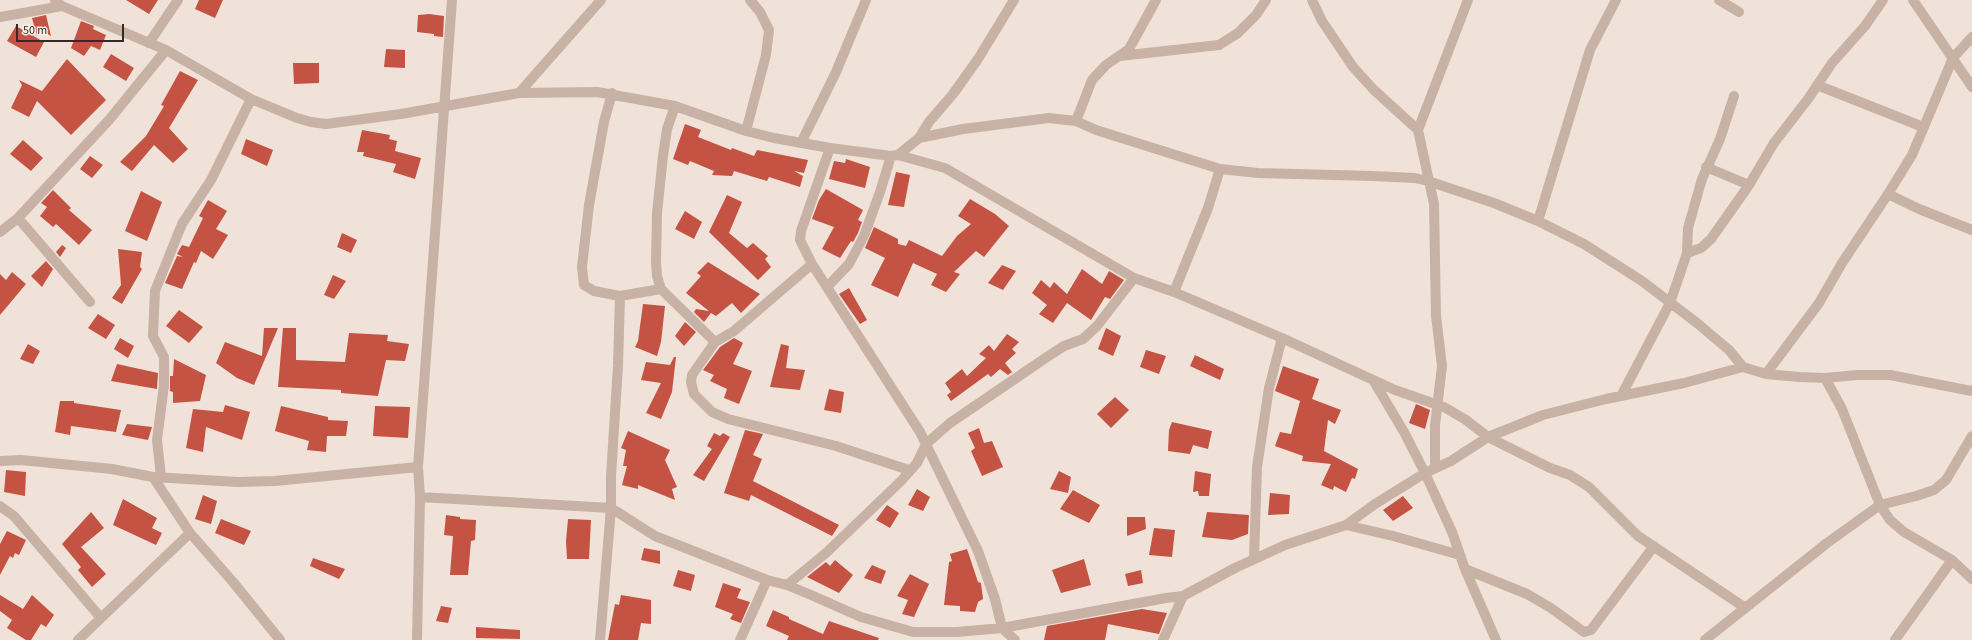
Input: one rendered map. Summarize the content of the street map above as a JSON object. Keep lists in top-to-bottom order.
{
  "scale_bar": "50 m"
}
